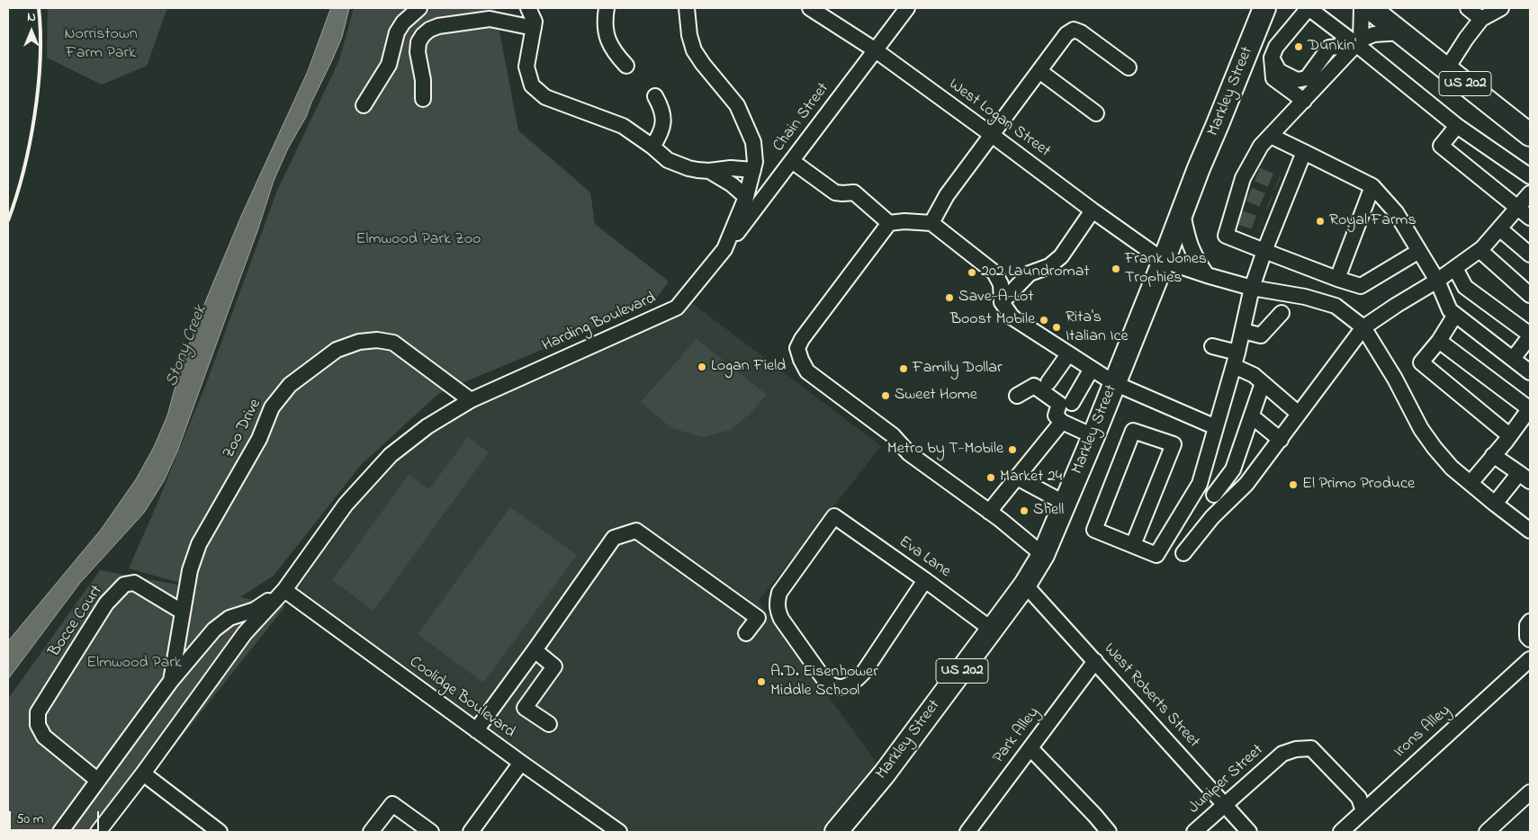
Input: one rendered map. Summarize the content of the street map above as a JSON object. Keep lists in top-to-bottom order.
{
  "streets": {
    "highway": ["US 202", "Markley Street"],
    "street": [
      "Chain Street",
      "West Logan Street",
      "Harding Boulevard",
      "Zoo Drive",
      "Eva Lane",
      "Bocce Court",
      "West Roberts Street",
      "Coolidge Boulevard",
      "Irons Alley",
      "Park Alley",
      "Juniper Street"
    ]
  },
  "crossings": [
    ["Markley Street", "West Logan Street"],
    ["Markley Street", "Eva Lane"],
    ["Markley Street", "West Roberts Street"],
    ["Chain Street", "West Logan Street"],
    ["Chain Street", "Harding Boulevard"],
    ["Harding Boulevard", "Zoo Drive"],
    ["Harding Boulevard", "Bocce Court"],
    ["Harding Boulevard", "Coolidge Boulevard"],
    ["Zoo Drive", "Bocce Court"],
    ["West Roberts Street", "Park Alley"],
    ["West Roberts Street", "Juniper Street"],
    ["Irons Alley", "Juniper Street"]
  ],
  "water": ["Stony Creek"],
  "parks": ["Norristown Farm Park", "Elmwood Park Zoo", "Elmwood Park"],
  "places": [
    "Dunkin'",
    "Royal Farms",
    "Frank Jones Trophies",
    "202 Laundromat",
    "Save-A-Lot",
    "Boost Mobile",
    "Rita's Italian Ice",
    "Logan Field",
    "Family Dollar",
    "Sweet Home",
    "Metro by T-Mobile",
    "Market 24",
    "El Primo Produce",
    "Shell",
    "A.D. Eisenhower Middle School"
  ],
  "scale_bar": "50 m",
  "north": "top"
}
